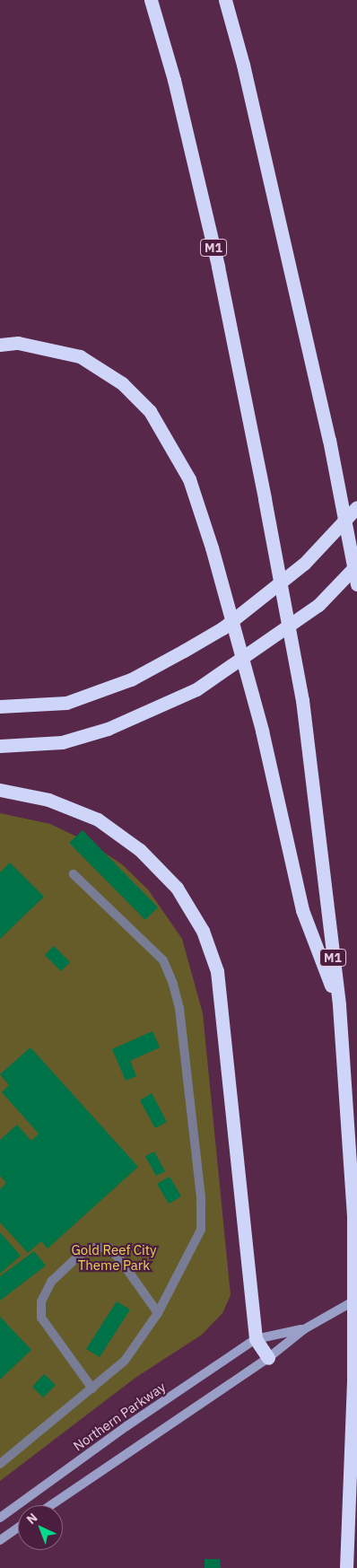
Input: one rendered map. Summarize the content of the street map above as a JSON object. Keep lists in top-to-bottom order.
{
  "streets": {
    "highway": ["M1"],
    "main road": ["Northern Parkway"]
  },
  "parks": ["Gold Reef City Theme Park"],
  "north": "top left"
}
